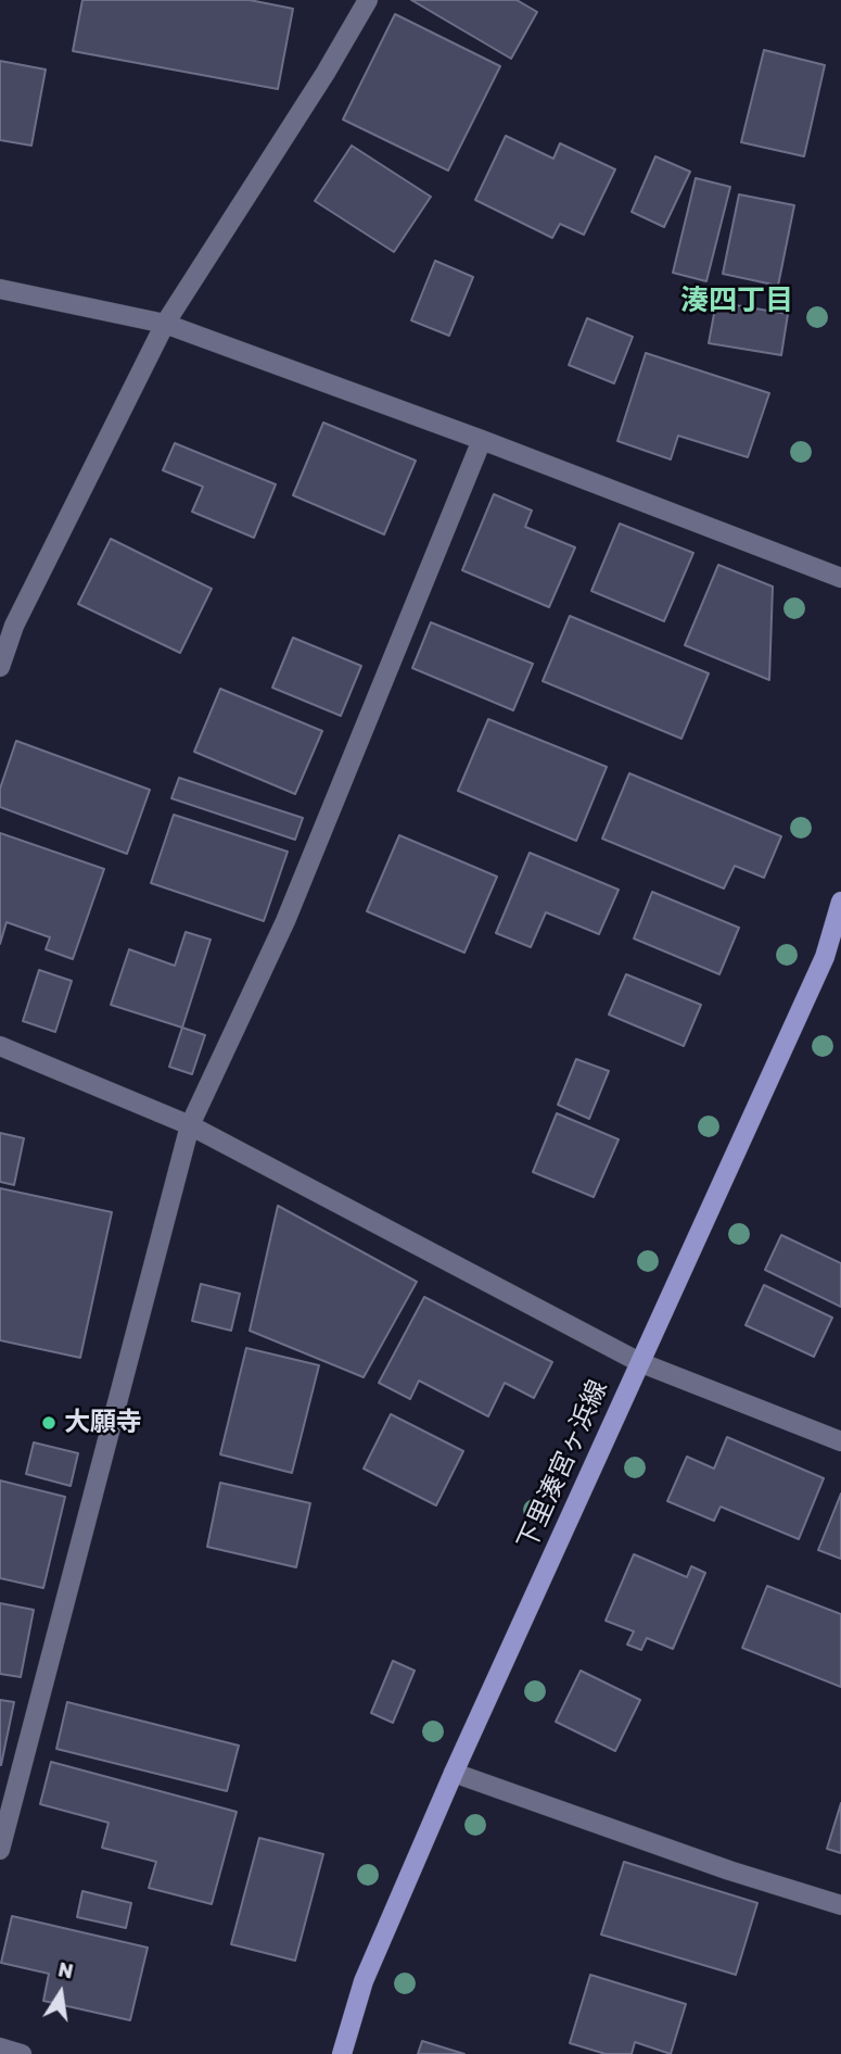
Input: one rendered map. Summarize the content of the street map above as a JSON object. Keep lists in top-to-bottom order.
{
  "streets": {
    "main road": ["下里湊宮ヶ浜線"]
  },
  "districts": ["湊四丁目"],
  "places": ["大願寺"],
  "north": "top"
}
